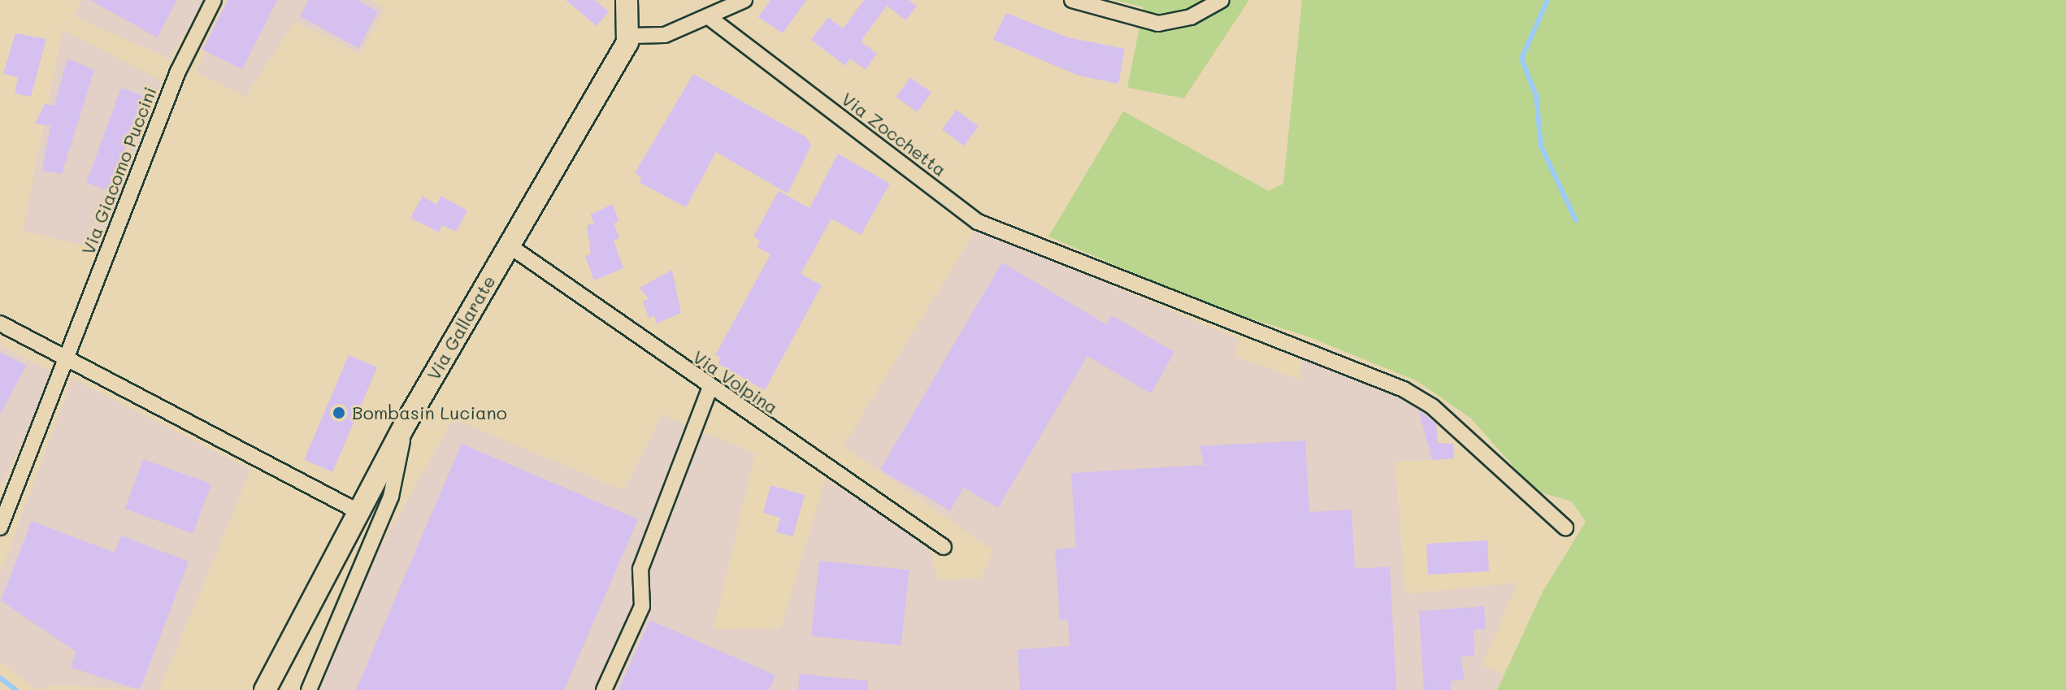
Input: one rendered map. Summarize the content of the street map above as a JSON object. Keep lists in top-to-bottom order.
{
  "streets": {
    "main road": ["Via Gallarate"],
    "street": ["Via Zocchetta", "Via Giacomo Puccini", "Via Volpina"]
  },
  "crossings": [
    ["Via Gallarate", "Via Volpina"]
  ],
  "places": ["Bombasin Luciano"]
}
